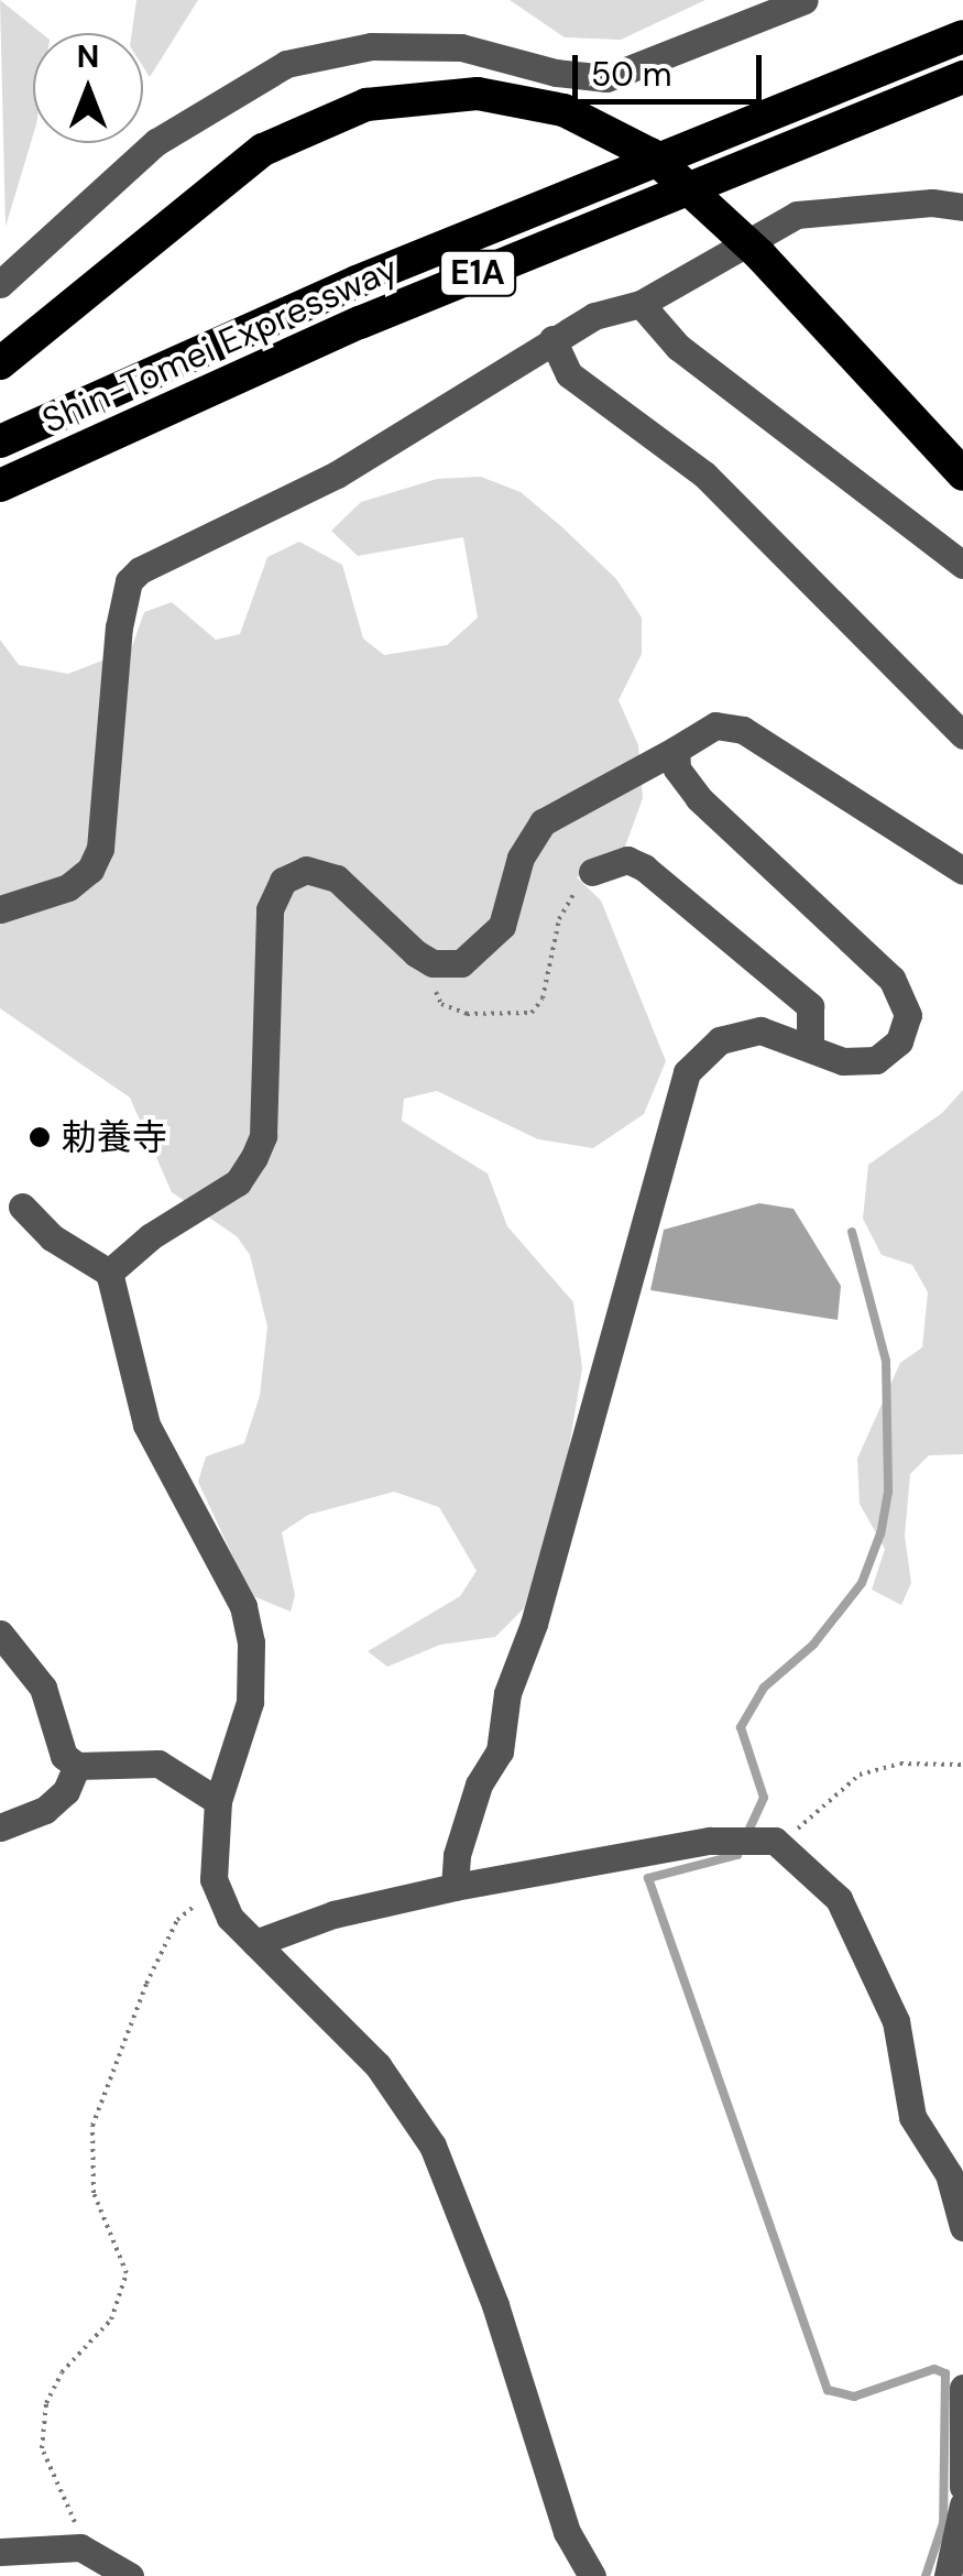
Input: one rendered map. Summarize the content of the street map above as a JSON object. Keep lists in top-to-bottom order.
{
  "streets": {
    "highway": ["E1A", "Shin-Tomei Expressway"]
  },
  "places": ["勅養寺"],
  "scale_bar": "50 m",
  "north": "top"
}
